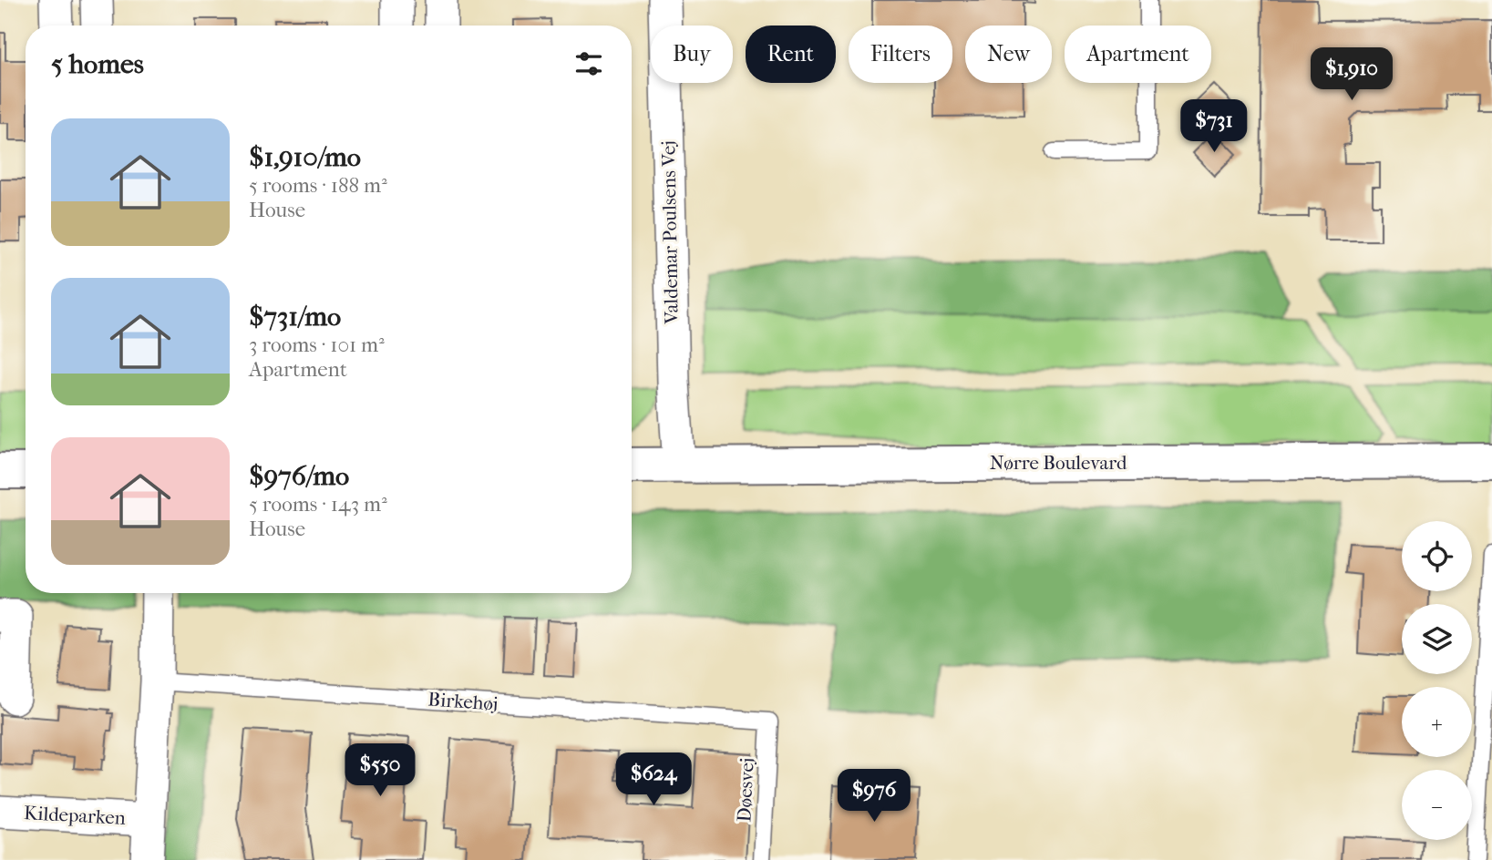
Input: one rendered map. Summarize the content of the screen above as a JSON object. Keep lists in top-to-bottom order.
{
  "streets": {
    "street": ["Valdemar Poulsens Vej", "Nørre Boulevard", "Kildeparken"],
    "lane": ["Birkehøj", "Døesvej"]
  },
  "crossings": [
    ["Valdemar Poulsens Vej", "Nørre Boulevard"],
    ["Birkehøj", "Døesvej"]
  ],
  "page": {
    "chip": [
      "Buy",
      "Rent",
      "Filters",
      "New",
      "Apartment"
    ],
    "heading": "5 homes",
    "price": [
      "$1,910",
      "$731",
      "$550",
      "$624",
      "$976"
    ],
    "list": [
      {
        "name": "$1,910/mo",
        "note": "5 rooms · 188 m² · House"
      },
      {
        "name": "$731/mo",
        "note": "3 rooms · 101 m² · Apartment"
      },
      {
        "name": "$976/mo",
        "note": "5 rooms · 143 m² · House"
      }
    ],
    "map_buttons": ["+", "−"]
  }
}
